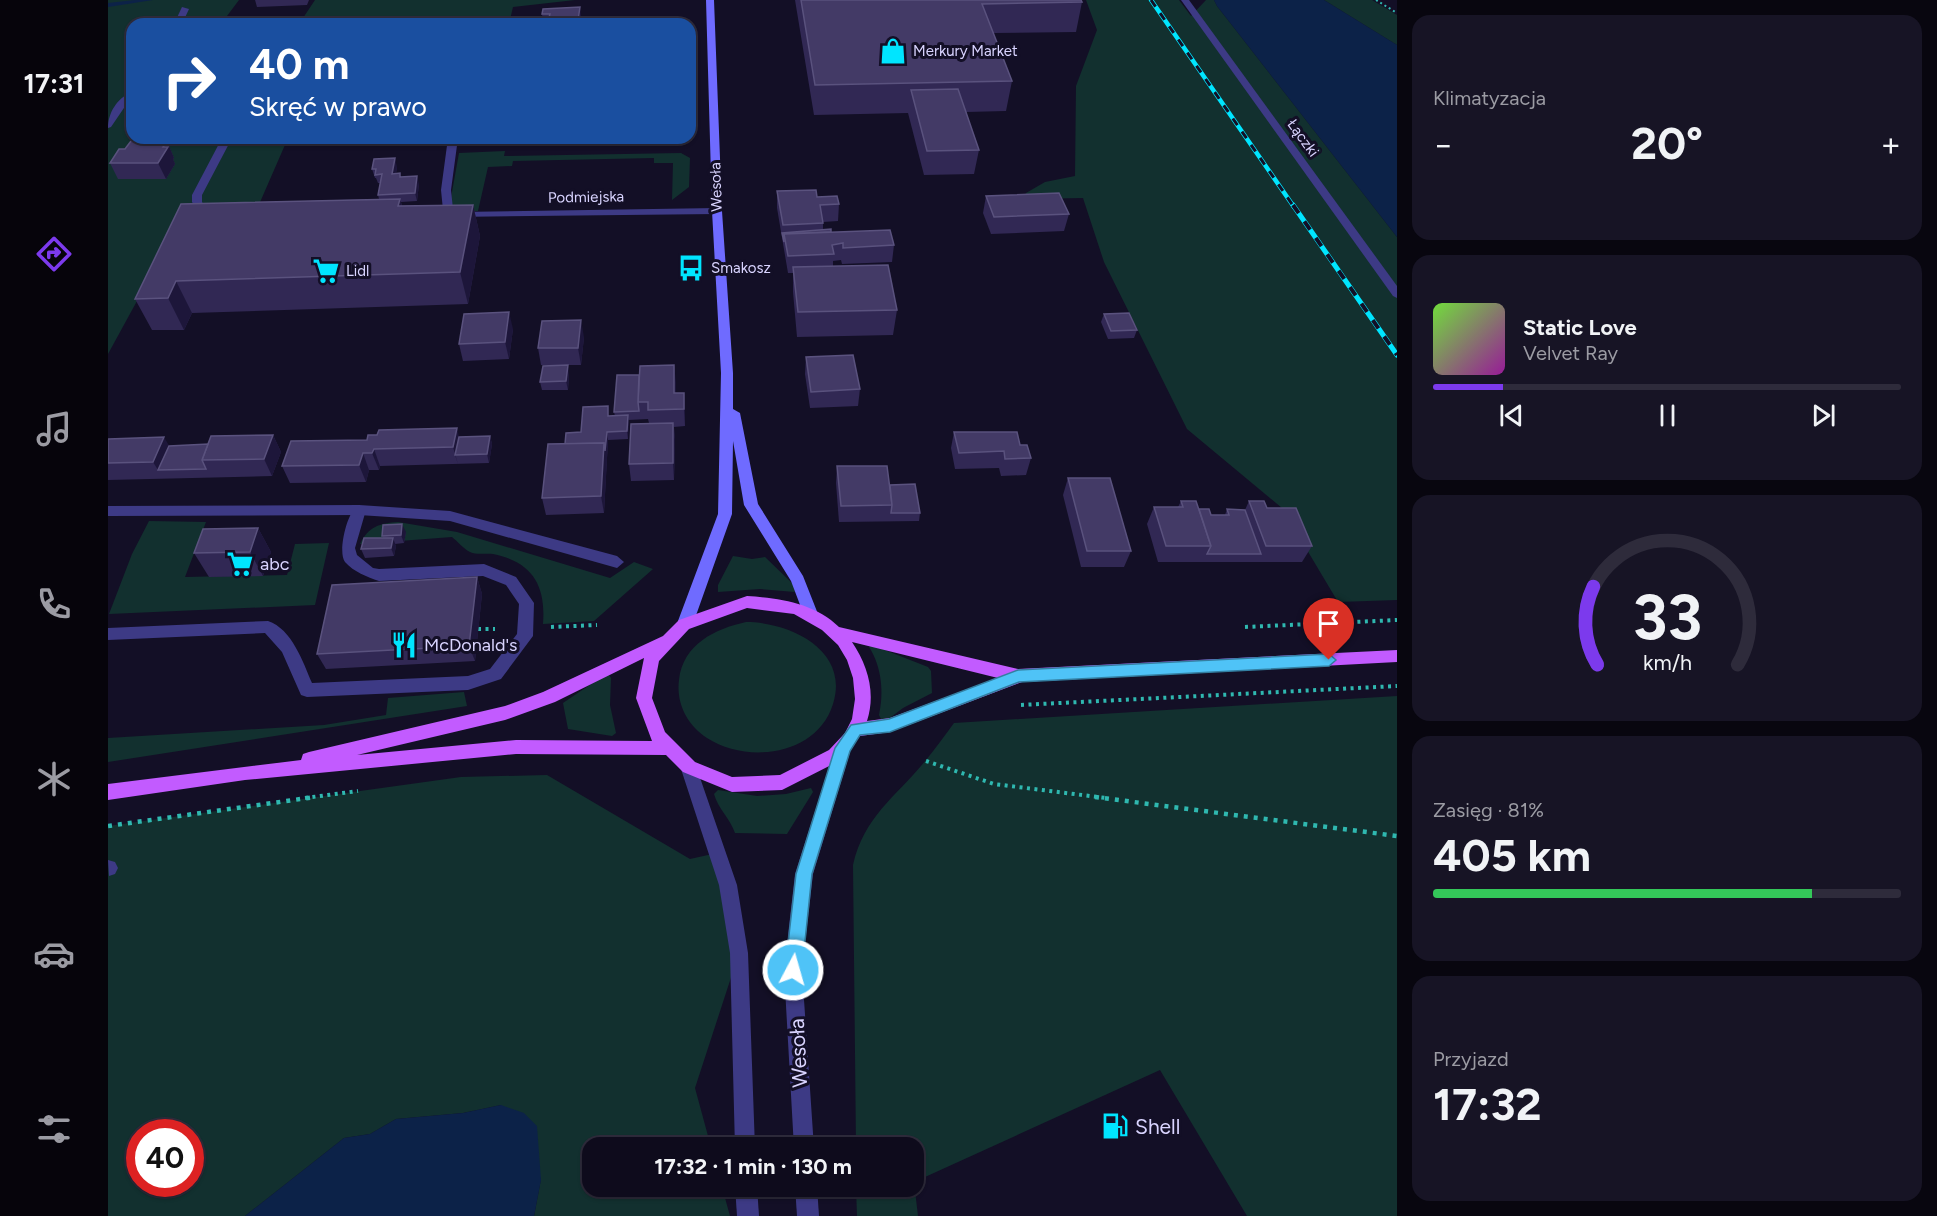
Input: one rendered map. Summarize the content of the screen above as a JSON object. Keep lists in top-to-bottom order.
{
  "streets": {
    "main road": ["Wesoła"],
    "street": ["Łączki", "Podmiejska"]
  },
  "crossings": [
    ["Wesoła", "Podmiejska"]
  ],
  "places": {
    "shop": ["Merkury Market"],
    "bus stop": ["Smakosz"],
    "supermarket": ["Lidl", "abc"],
    "restaurant": ["McDonald's"],
    "fuel station": ["Shell"]
  },
  "page": {
    "tabs": "17:31",
    "tile": [
      "Klimatyzacja",
      ["Zasięg · 81%", "405 km"],
      ["Przyjazd", "17:32"]
    ],
    "turn": ["40 m", "Skręć w prawo"],
    "heat": ["−", "20°", "+"],
    "song": ["Static Love", "Velvet Ray"],
    "limit": "40",
    "trip": "17:32 · 1 min · 130 m",
    "gauge": ["33", "km/h"]
  }
}
